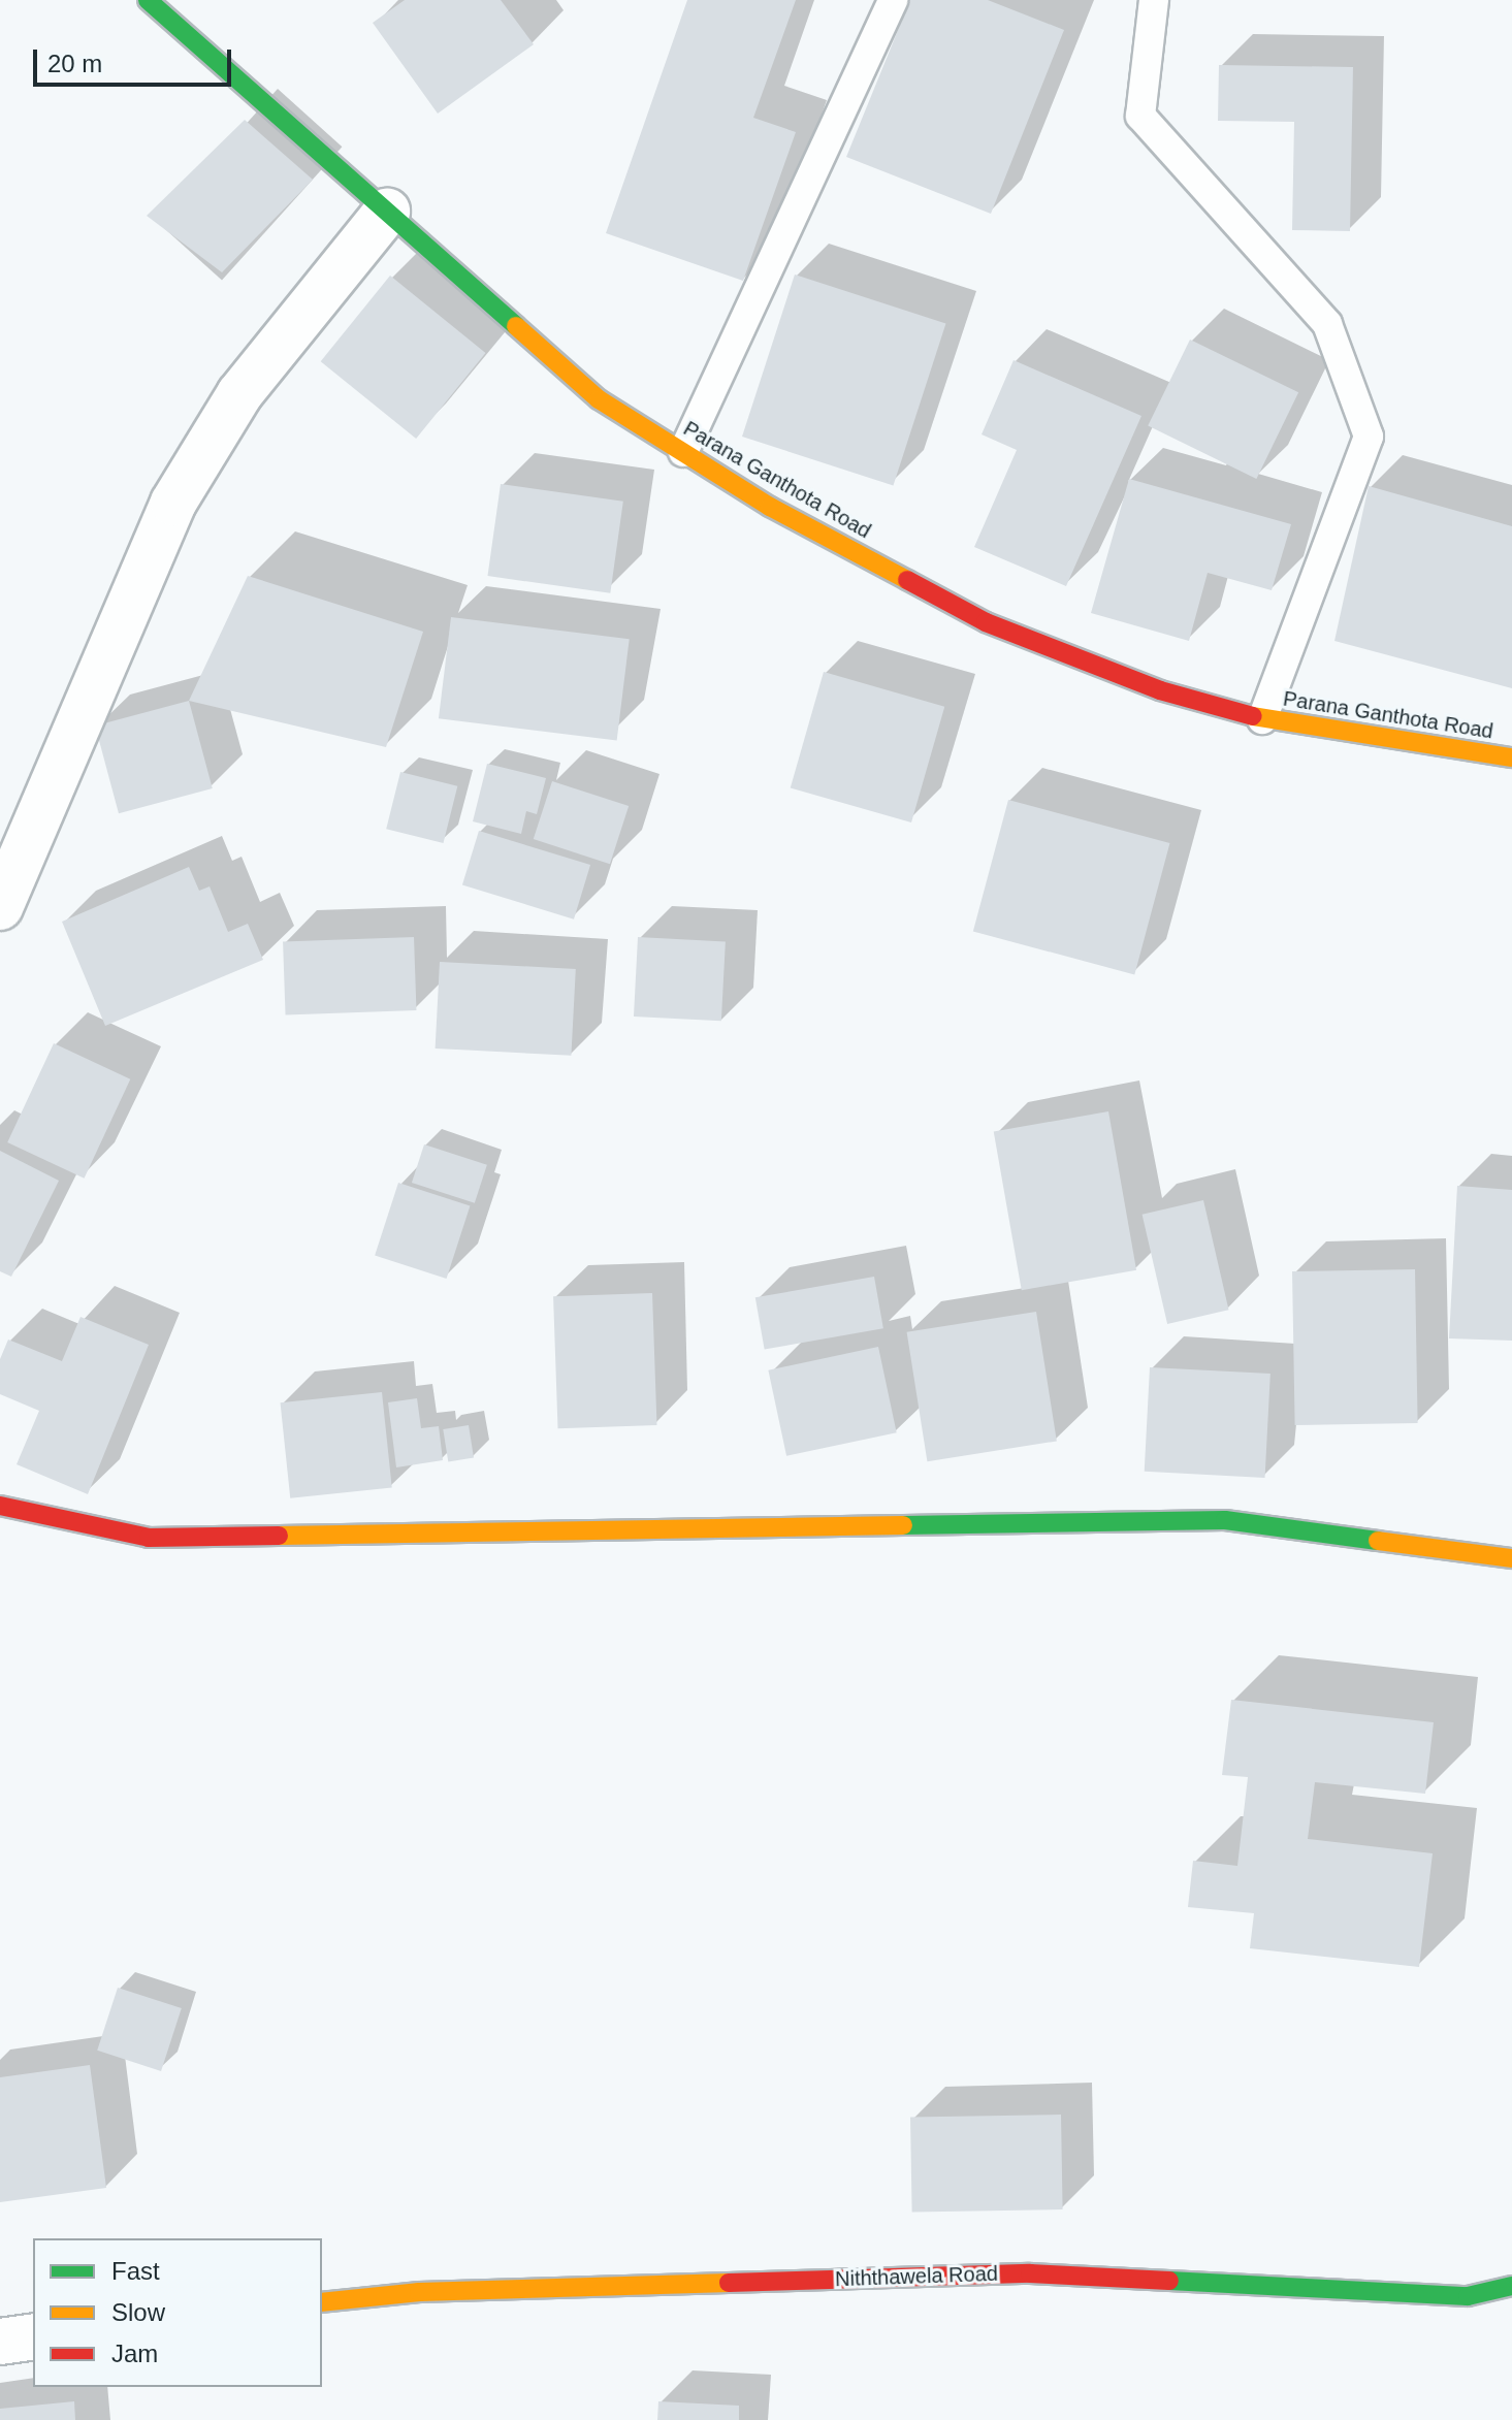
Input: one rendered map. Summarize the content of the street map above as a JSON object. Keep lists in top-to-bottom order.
{
  "streets": {
    "street": ["Parana Ganthota Road", "Niththawela Road"]
  },
  "legend": ["Fast", "Slow", "Jam"],
  "scale_bar": "20 m"
}
